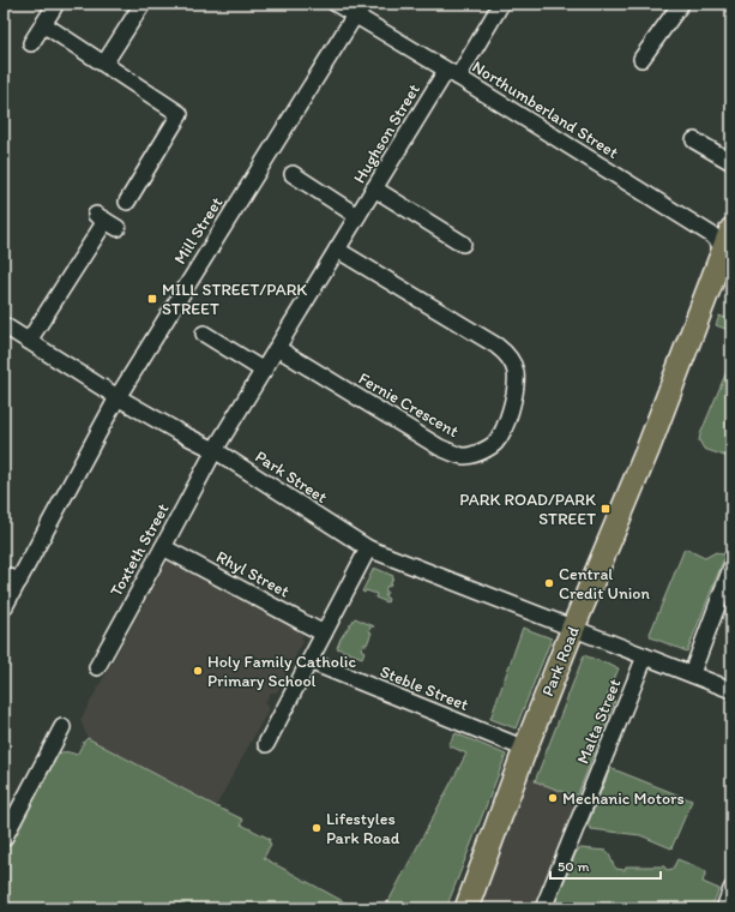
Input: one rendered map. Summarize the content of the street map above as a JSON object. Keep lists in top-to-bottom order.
{
  "streets": {
    "highway": ["Park Road"],
    "street": [
      "Northumberland Street",
      "Hughson Street",
      "Mill Street",
      "Fernie Crescent",
      "Park Street",
      "Toxteth Street",
      "Rhyl Street",
      "Steble Street",
      "Malta Street"
    ]
  },
  "crossings": [
    ["Northumberland Street", "Hughson Street"],
    ["Northumberland Street", "Mill Street"],
    ["Northumberland Street", "Park Road"],
    ["Hughson Street", "Fernie Crescent"],
    ["Hughson Street", "Park Street"],
    ["Hughson Street", "Toxteth Street"],
    ["Mill Street", "Park Street"],
    ["Park Street", "Toxteth Street"],
    ["Park Street", "Park Road"],
    ["Park Street", "Malta Street"],
    ["Toxteth Street", "Rhyl Street"],
    ["Park Road", "Steble Street"]
  ],
  "places": {
    "transit": ["MILL STREET/PARK STREET", "PARK ROAD/PARK STREET"],
    "other": [
      "Central Credit Union",
      "Holy Family Catholic Primary School",
      "Mechanic Motors",
      "Lifestyles Park Road"
    ]
  },
  "scale_bar": "50 m"
}
